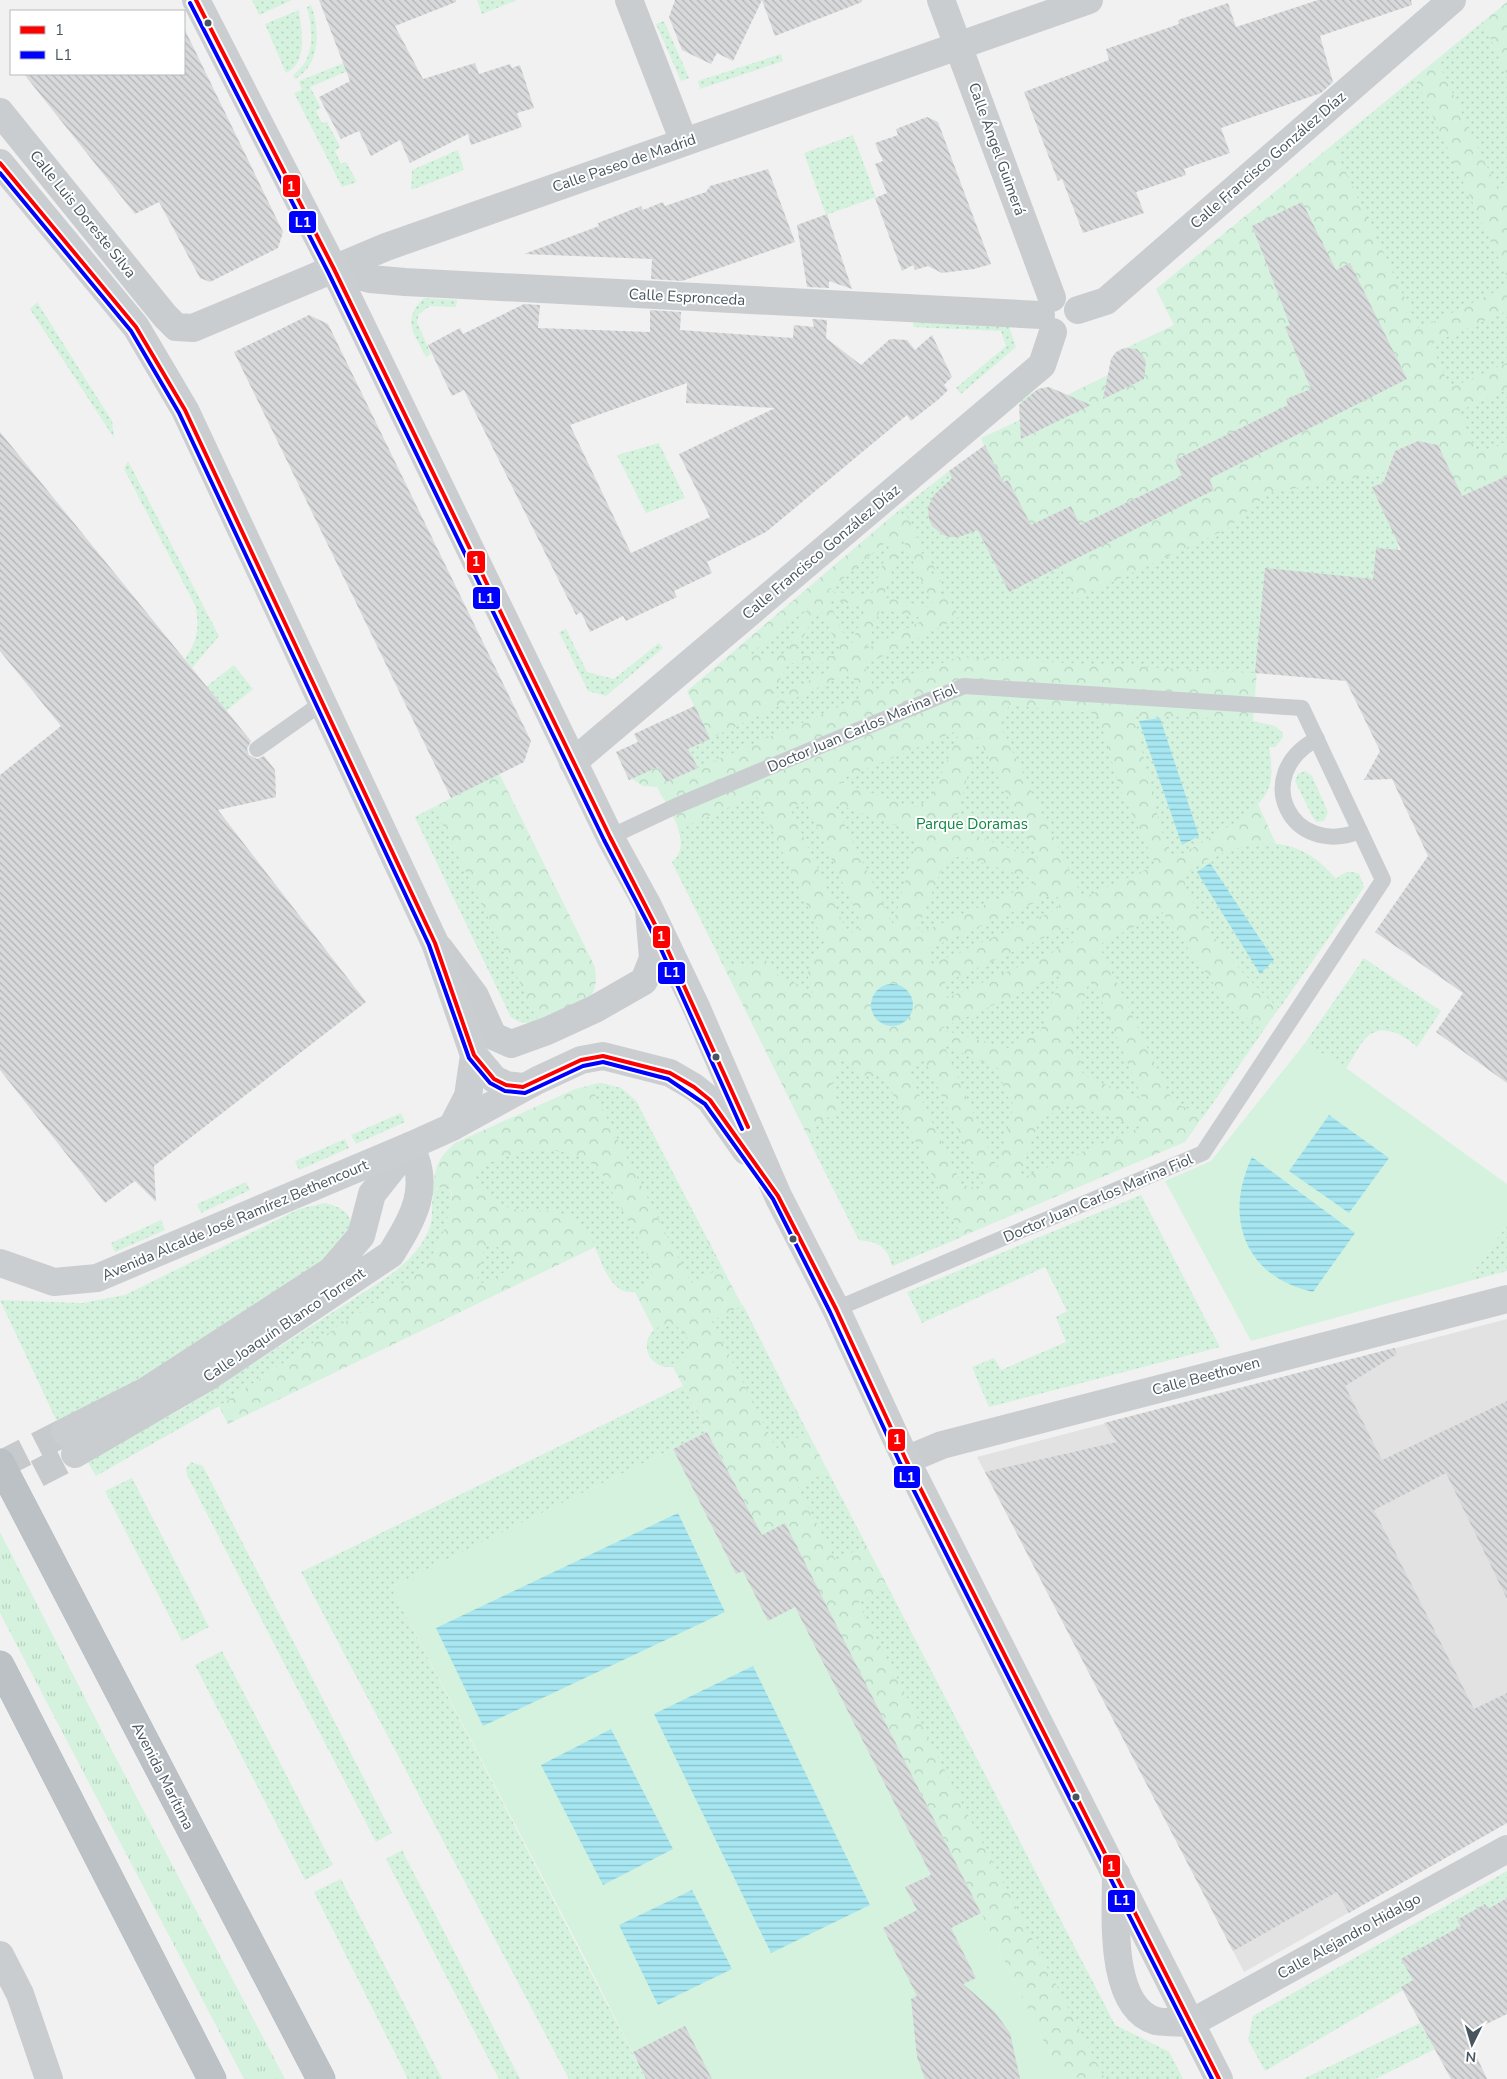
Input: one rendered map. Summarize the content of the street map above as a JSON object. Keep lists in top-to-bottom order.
{
  "streets": {
    "highway": ["Avenida Marítima"],
    "street": [
      "Calle Ángel Guimerá",
      "Calle Francisco González Díaz",
      "Calle Paseo de Madrid",
      "Calle Luis Doreste Silva",
      "Calle Espronceda",
      "Avenida Alcalde José Ramírez Bethencourt",
      "Calle Joaquín Blanco Torrent",
      "Calle Beethoven",
      "Calle Alejandro Hidalgo"
    ],
    "lane": ["Doctor Juan Carlos Marina Fiol"]
  },
  "crossings": [
    ["Calle Ángel Guimerá", "Calle Francisco González Díaz"],
    ["Calle Ángel Guimerá", "Calle Paseo de Madrid"],
    ["Calle Ángel Guimerá", "Calle Espronceda"],
    ["Calle Francisco González Díaz", "Calle Espronceda"],
    ["Calle Paseo de Madrid", "Calle Luis Doreste Silva"],
    ["Calle Paseo de Madrid", "Calle Espronceda"],
    ["Calle Luis Doreste Silva", "Calle Joaquín Blanco Torrent"],
    ["Avenida Alcalde José Ramírez Bethencourt", "Calle Joaquín Blanco Torrent"]
  ],
  "parks": ["Parque Doramas"],
  "lines": ["transit line 1", "transit line L1"],
  "legend": ["1", "L1"],
  "north": "bottom"
}
